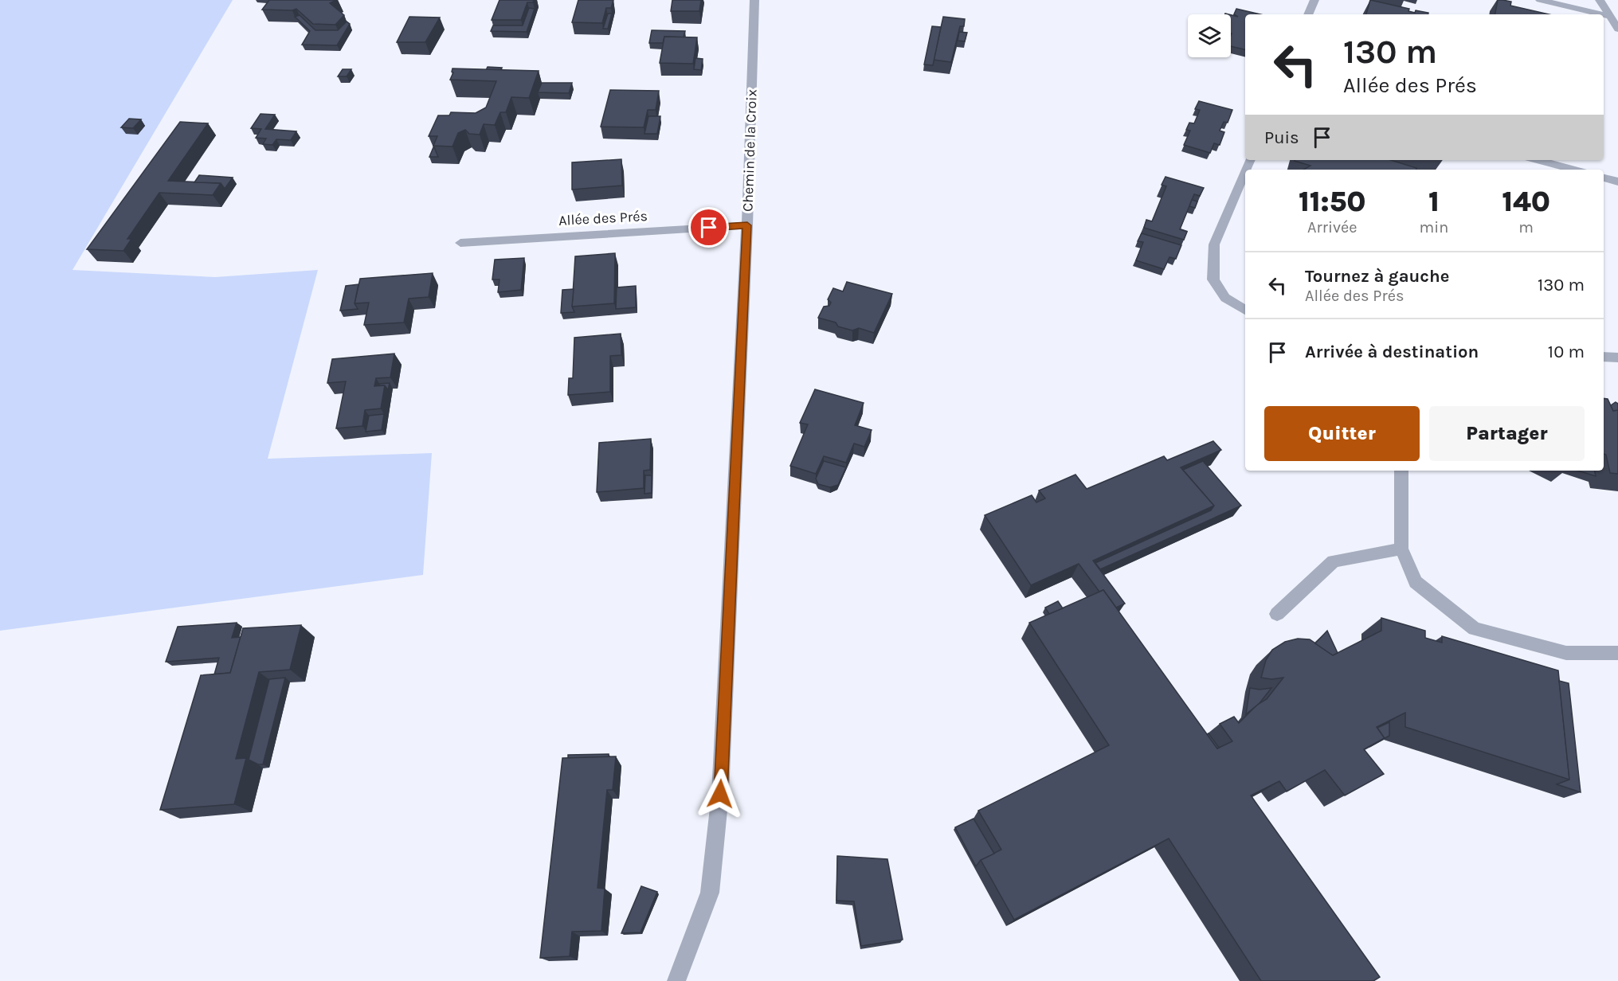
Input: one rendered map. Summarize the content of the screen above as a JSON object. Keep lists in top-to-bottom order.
{
  "streets": {
    "street": ["Chemin de la Croix", "Allée des Prés"]
  },
  "crossings": [
    ["Chemin de la Croix", "Allée des Prés"]
  ],
  "page": {
    "turn": ["130 m", "Allée des Prés"],
    "then": "Puis",
    "eta": [
      "11:50",
      "Arrivée",
      "1",
      "min",
      "140",
      "m"
    ],
    "list": [
      {
        "name": "Tournez à gauche",
        "note": "Allée des Prés",
        "value": "130 m"
      },
      {
        "name": "Arrivée à destination",
        "value": "10 m"
      }
    ],
    "buttons": ["Quitter", "Partager"]
  }
}
